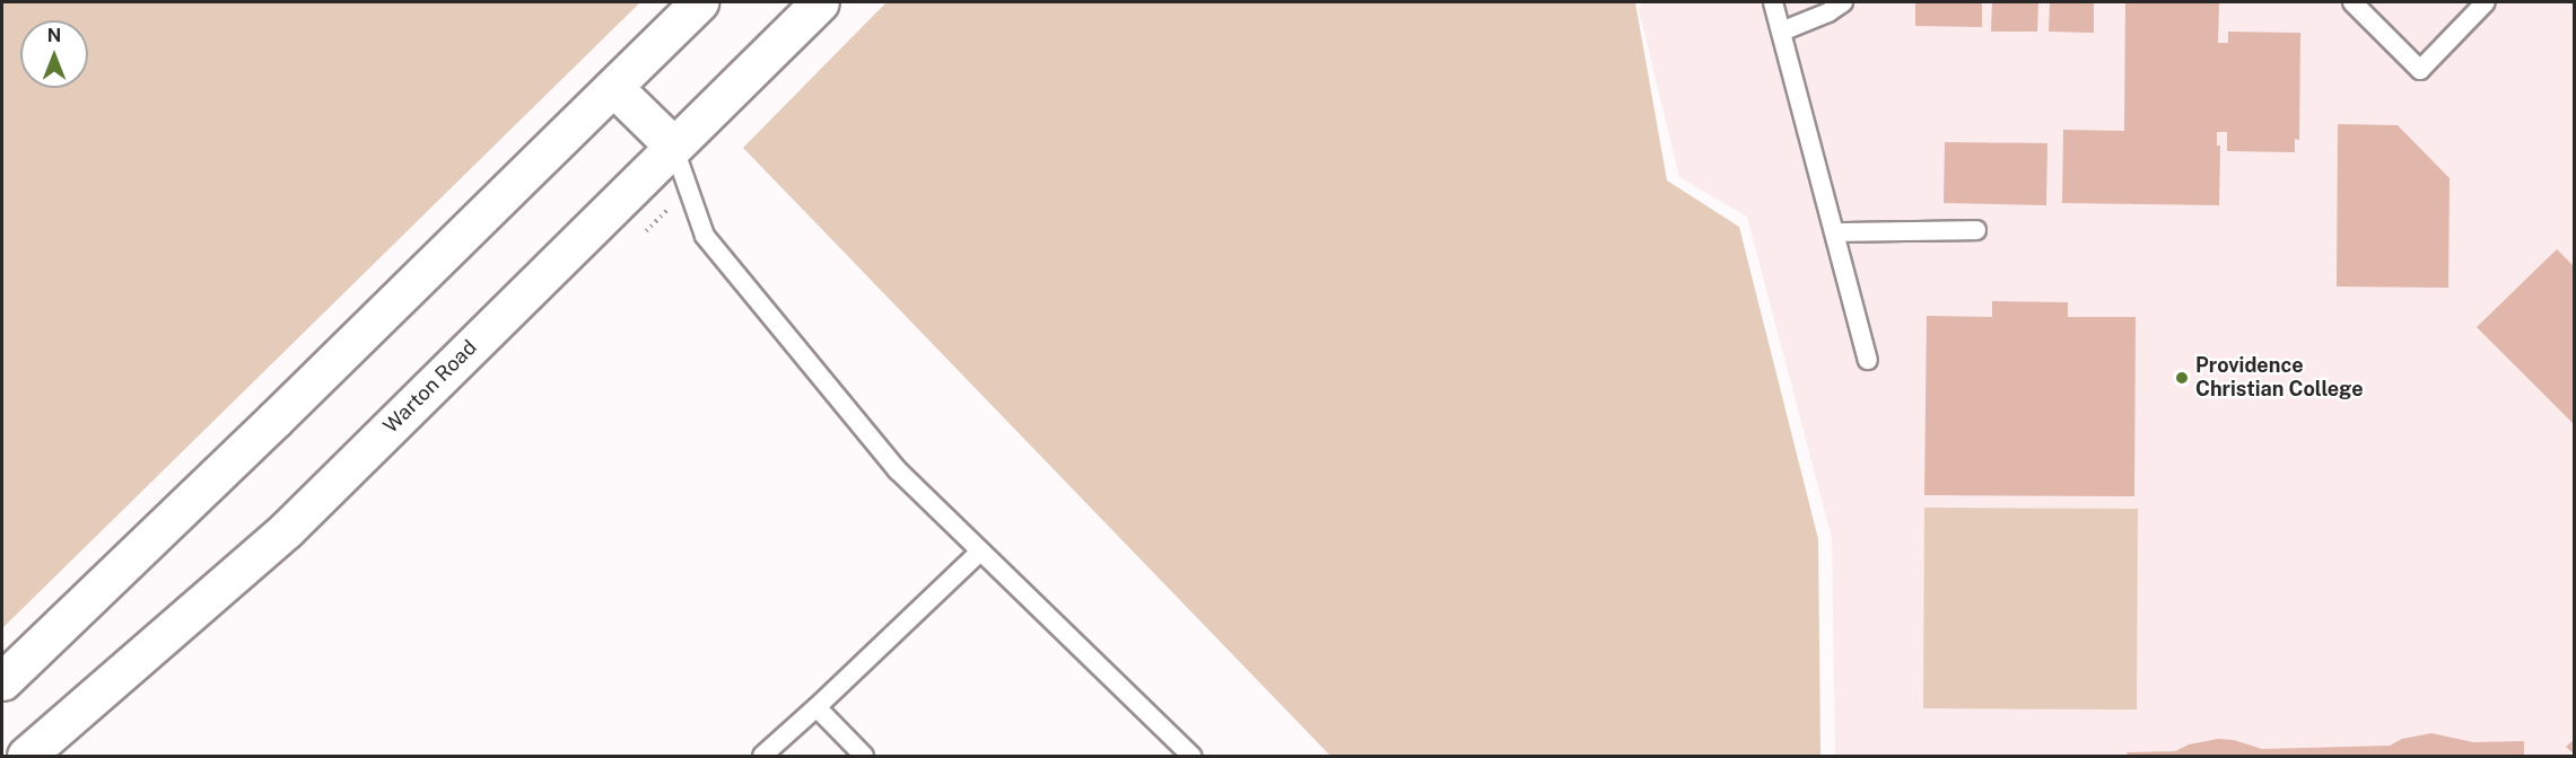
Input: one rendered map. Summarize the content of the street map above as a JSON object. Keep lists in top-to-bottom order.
{
  "streets": {
    "main road": ["Warton Road"]
  },
  "places": ["Providence Christian College"],
  "north": "top"
}
